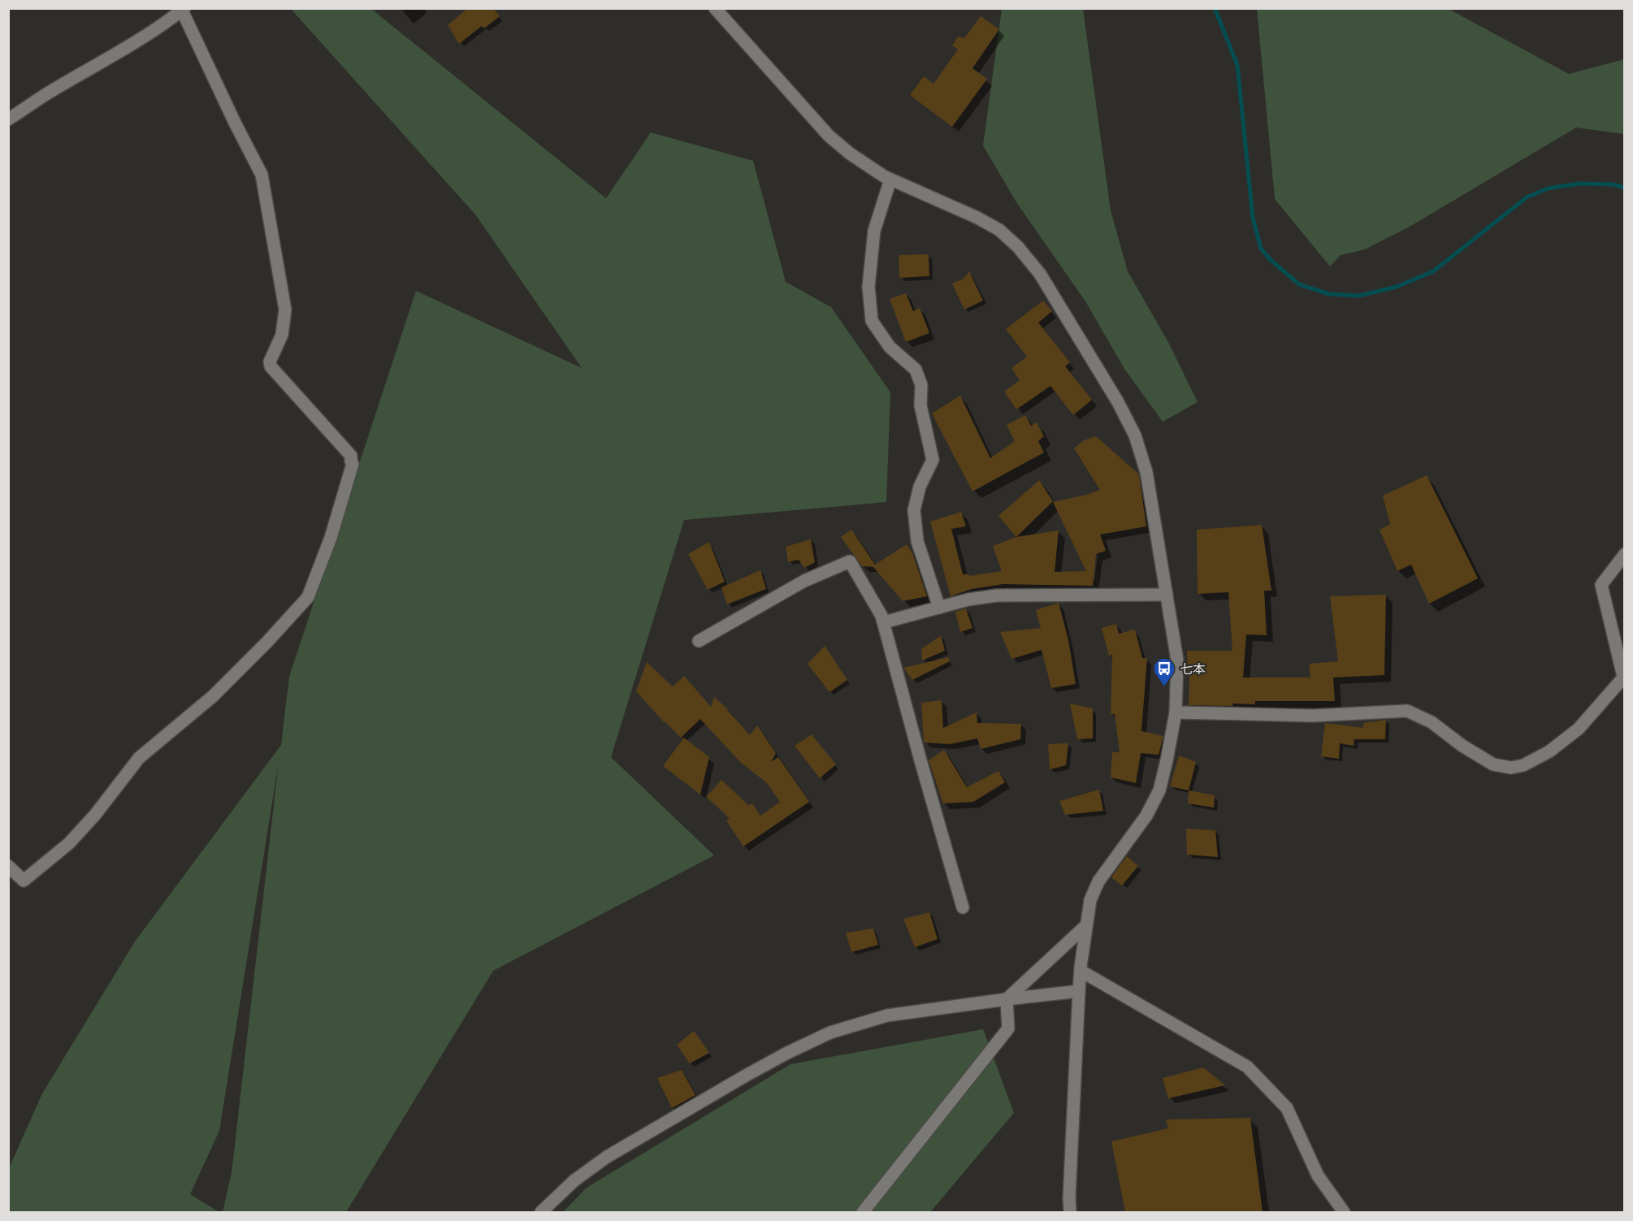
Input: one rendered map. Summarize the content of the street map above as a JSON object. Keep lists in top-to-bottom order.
{
  "places": {
    "bus stop": ["七本"]
  }
}
